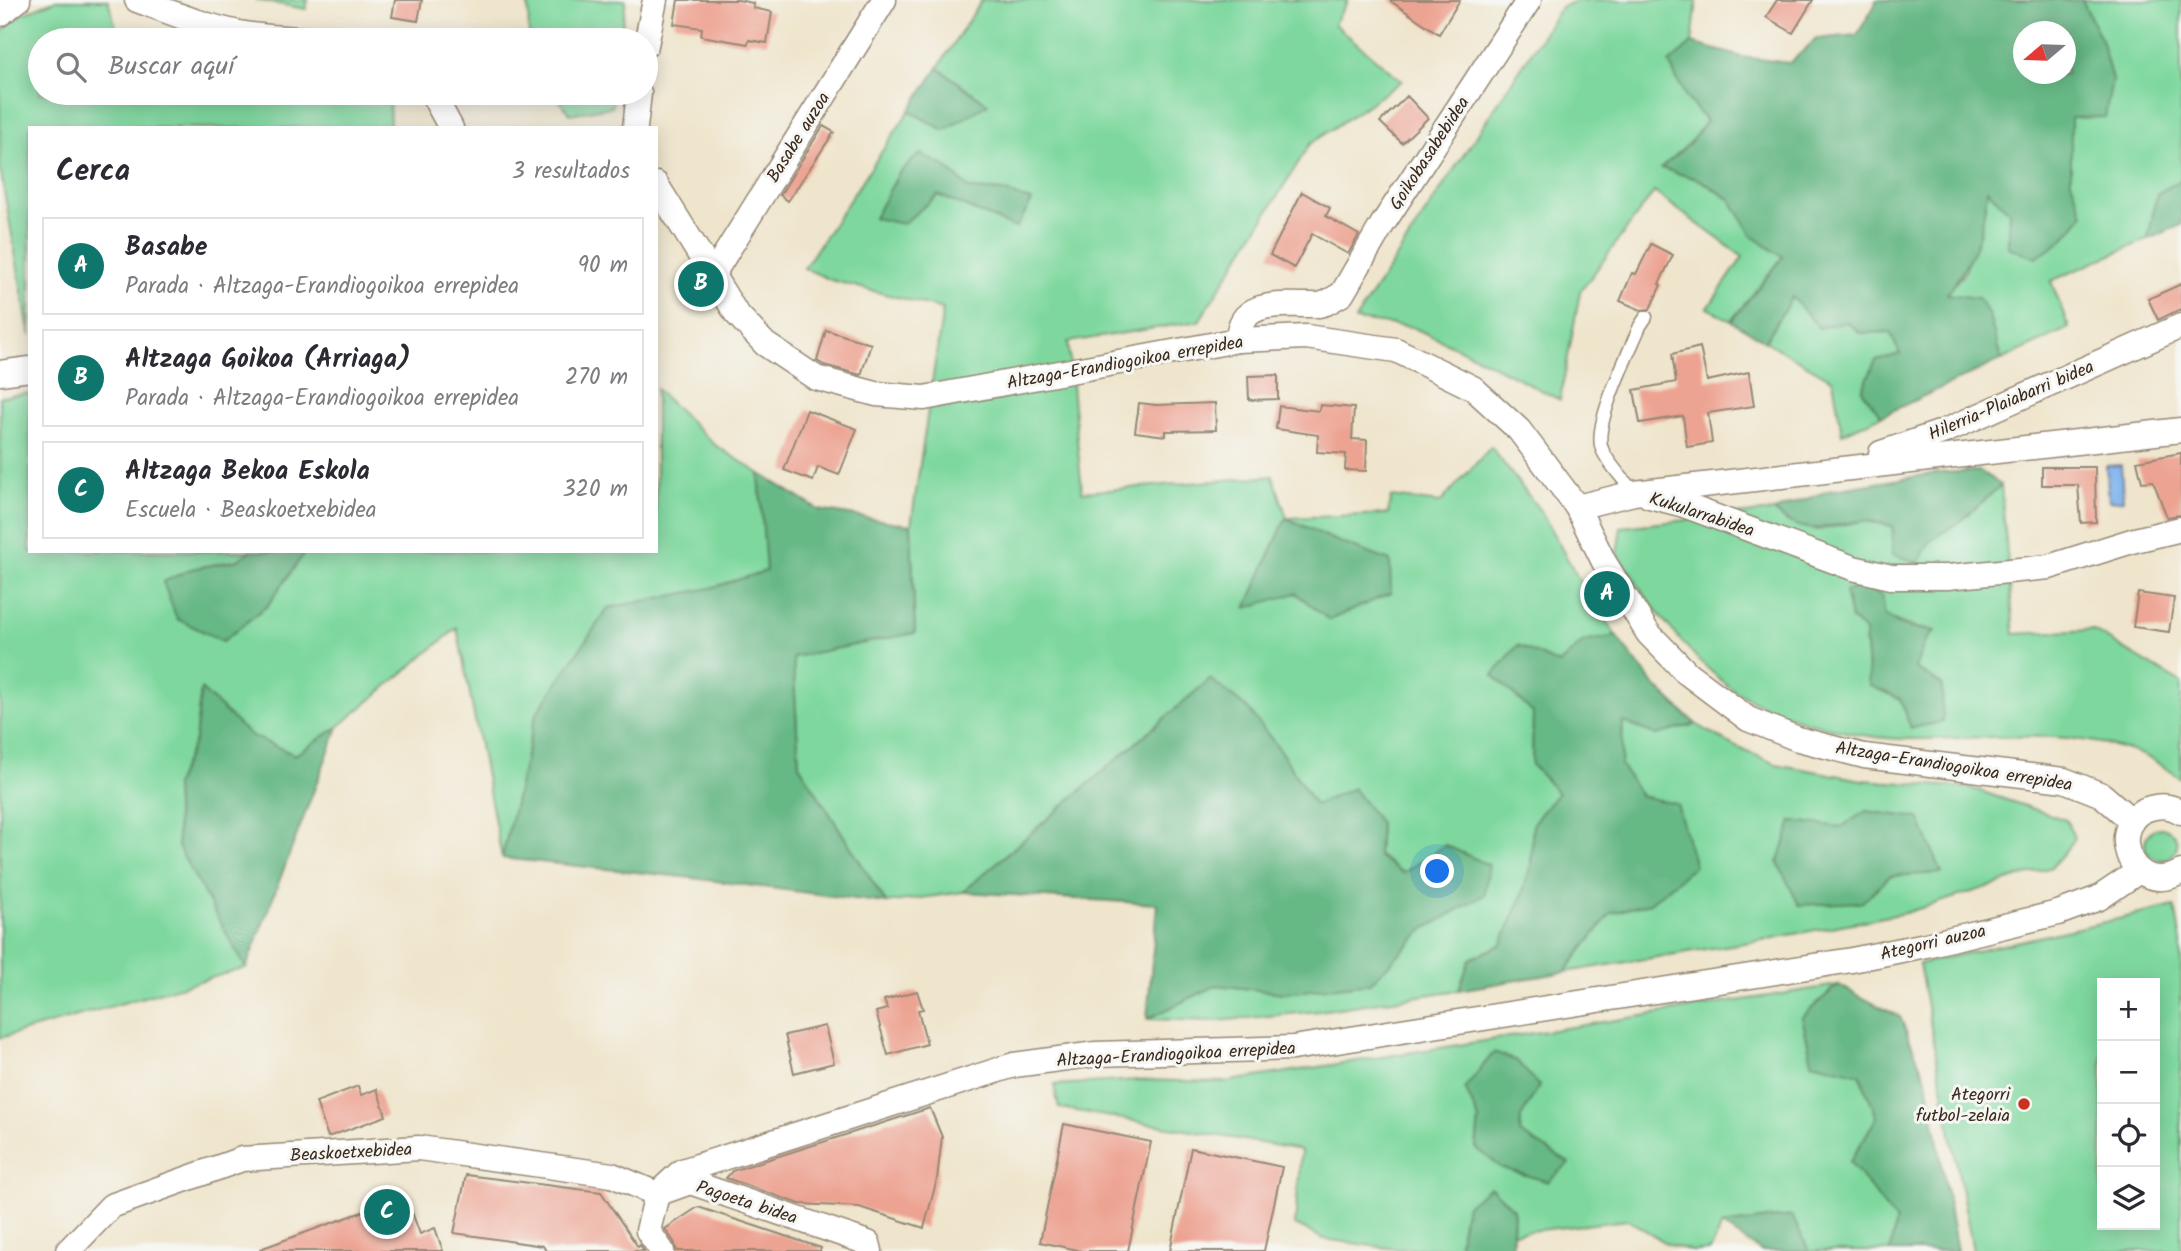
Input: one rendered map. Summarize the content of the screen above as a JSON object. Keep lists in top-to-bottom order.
{
  "streets": {
    "street": [
      "Basabe auzoa",
      "Goikobasabebidea",
      "Altzaga-Erandiogoikoa errepidea",
      "Hilerria-Plaiabarri bidea",
      "Kukularrabidea",
      "Ategorri auzoa",
      "Beaskoetxebidea",
      "Pagoeta bidea"
    ]
  },
  "crossings": [
    ["Basabe auzoa", "Altzaga-Erandiogoikoa errepidea"],
    ["Goikobasabebidea", "Altzaga-Erandiogoikoa errepidea"],
    ["Altzaga-Erandiogoikoa errepidea", "Ategorri auzoa"],
    ["Altzaga-Erandiogoikoa errepidea", "Beaskoetxebidea"],
    ["Altzaga-Erandiogoikoa errepidea", "Pagoeta bidea"],
    ["Hilerria-Plaiabarri bidea", "Kukularrabidea"],
    ["Beaskoetxebidea", "Pagoeta bidea"]
  ],
  "places": ["Ategorri futbol-zelaia"],
  "north": "left",
  "page": {
    "search": "Buscar aquí",
    "heading": ["Cerca", "3 resultados"],
    "list": [
      {
        "mark": "A",
        "name": "Basabe",
        "note": "Parada · Altzaga-Erandiogoikoa errepidea",
        "value": "90 m"
      },
      {
        "mark": "B",
        "name": "Altzaga Goikoa (Arriaga)",
        "note": "Parada · Altzaga-Erandiogoikoa errepidea",
        "value": "270 m"
      },
      {
        "mark": "C",
        "name": "Altzaga Bekoa Eskola",
        "note": "Escuela · Beaskoetxebidea",
        "value": "320 m"
      }
    ],
    "pins": ["B", "A", "C"],
    "map_buttons": ["+", "−"]
  }
}
